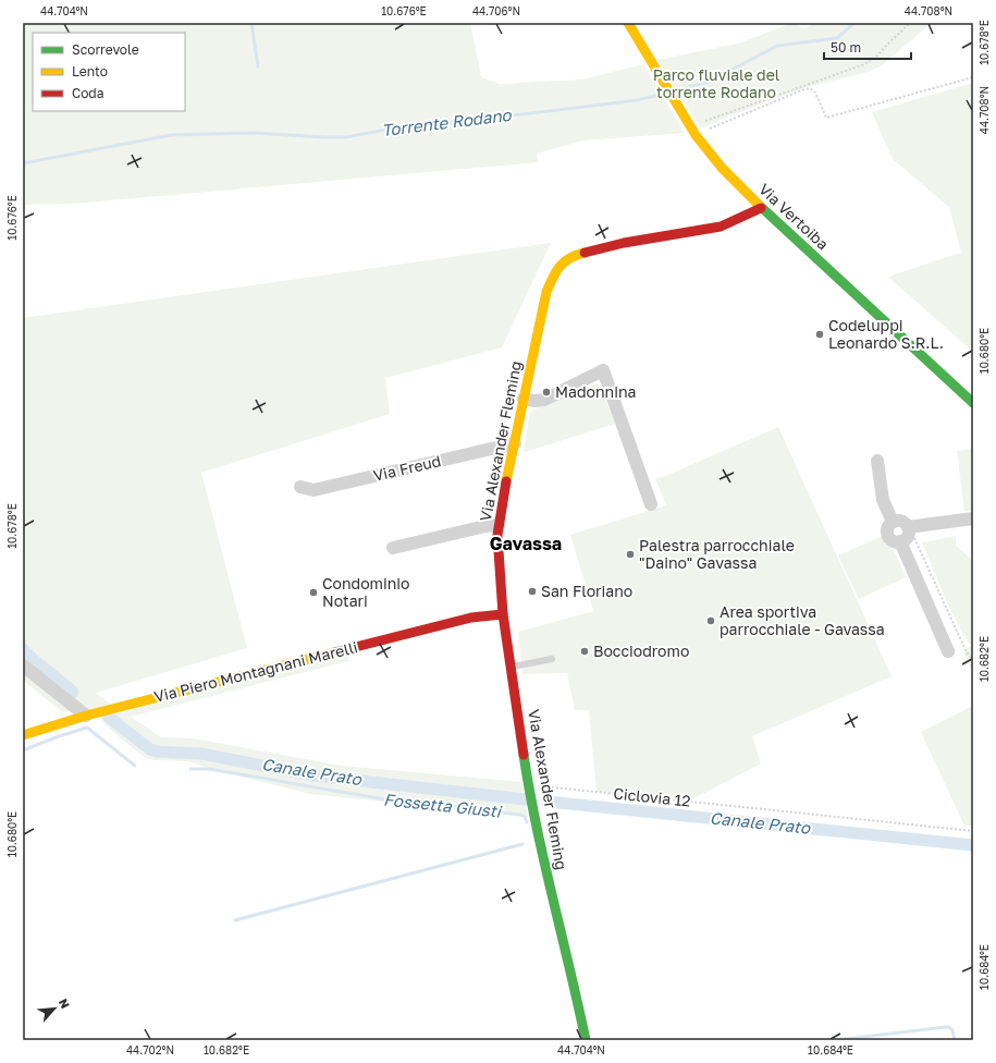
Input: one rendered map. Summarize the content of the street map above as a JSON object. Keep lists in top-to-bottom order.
{
  "streets": {
    "street": [
      "Via Vertoiba",
      "Via Alexander Fleming",
      "Via Freud",
      "Via Piero Montagnani Marelli"
    ],
    "path": ["Ciclovia 12"]
  },
  "crossings": [
    ["Via Vertoiba", "Via Alexander Fleming"],
    ["Via Alexander Fleming", "Via Freud"],
    ["Via Alexander Fleming", "Via Piero Montagnani Marelli"]
  ],
  "districts": ["Gavassa"],
  "water": ["Torrente Rodano", "Canale Prato", "Fossetta Giusti"],
  "parks": ["Parco fluviale del torrente Rodano"],
  "places": [
    "Codeluppi Leonardo S.R.L.",
    "Madonnina",
    "Palestra parrocchiale \"Daino\" Gavassa",
    "San Floriano",
    "Condominio Notari",
    "Area sportiva parrocchiale - Gavassa",
    "Bocciodromo"
  ],
  "legend": ["Scorrevole", "Lento", "Coda"],
  "scale_bar": "50 m",
  "north": "top right",
  "coordinates": [
    "44.704°N",
    "10.676°E",
    "44.706°N",
    "44.708°N",
    "10.678°E",
    "10.680°E",
    "10.682°E",
    "10.684°E",
    "44.702°N"
  ]
}
